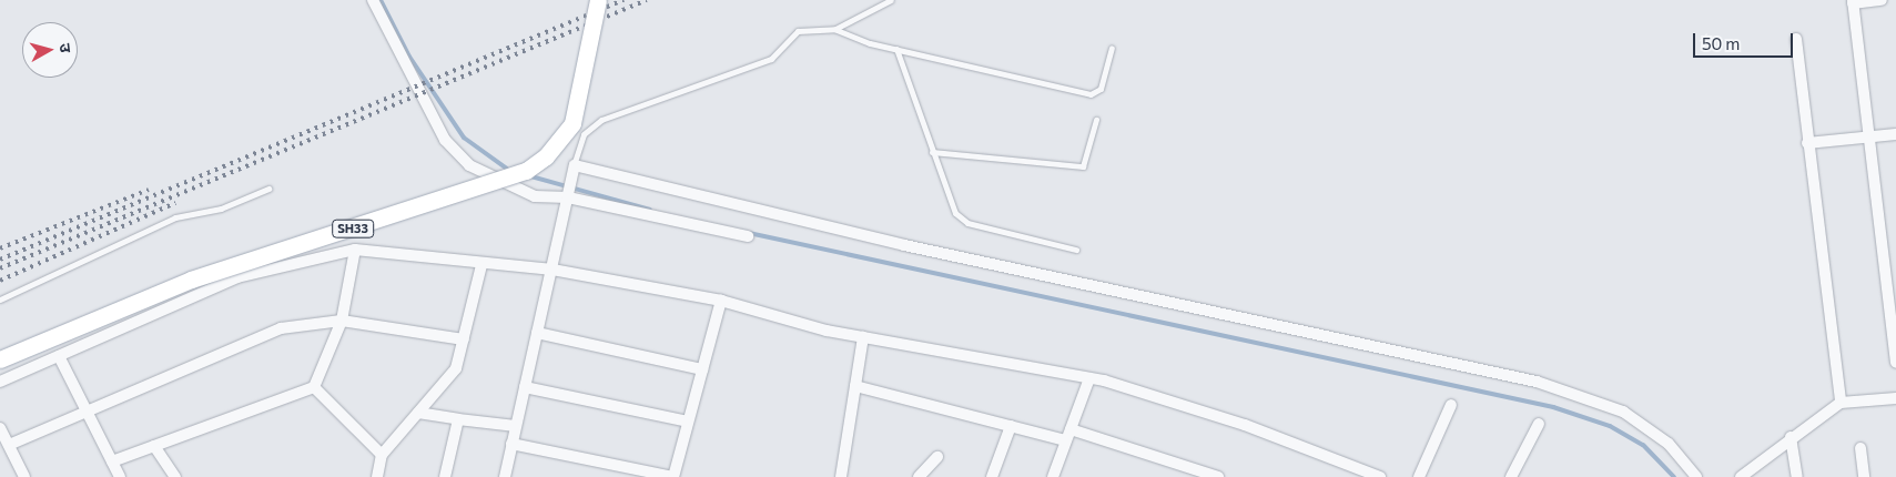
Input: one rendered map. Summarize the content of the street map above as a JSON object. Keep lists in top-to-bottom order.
{
  "streets": {
    "main road": ["SH33"]
  },
  "scale_bar": "50 m",
  "north": "right"
}
